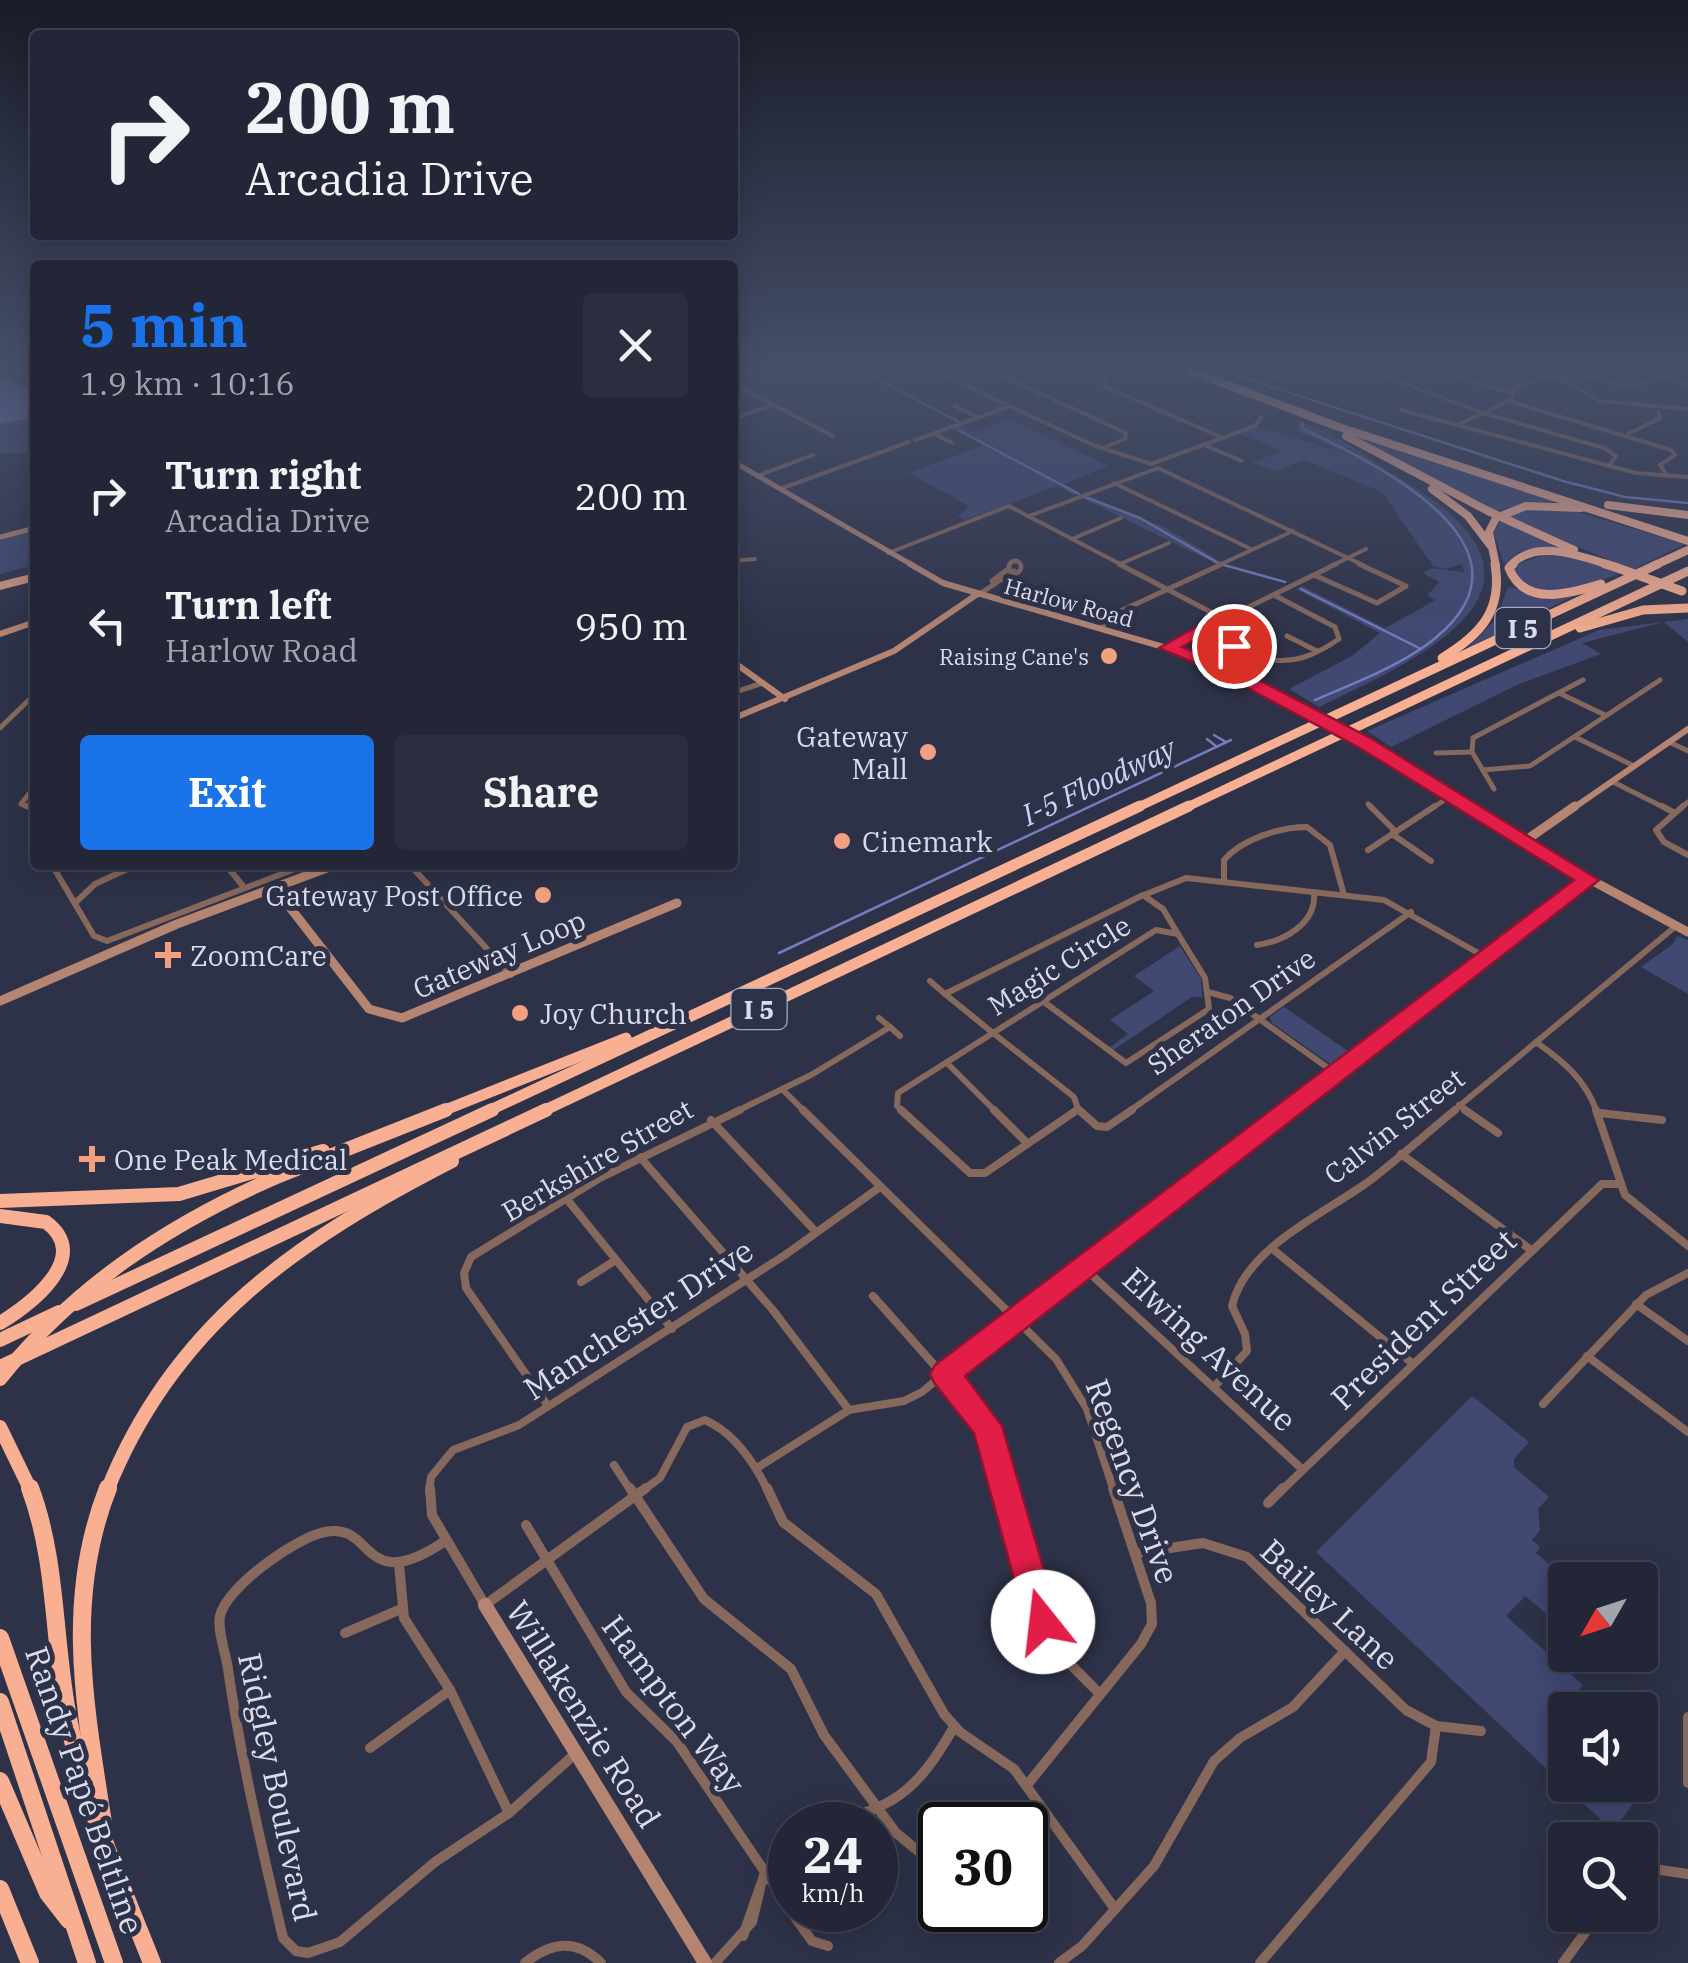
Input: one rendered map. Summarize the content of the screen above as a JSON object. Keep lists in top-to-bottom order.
{
  "streets": {
    "highway": ["I 5", "Randy Papé Beltline"],
    "main road": ["Harlow Road", "Gateway Loop", "Willakenzie Road"],
    "street": [
      "Magic Circle",
      "Sheraton Drive",
      "Calvin Street",
      "Berkshire Street",
      "Manchester Drive",
      "President Street",
      "Elwing Avenue",
      "Regency Drive",
      "Bailey Lane",
      "Hampton Way",
      "Ridgley Boulevard"
    ]
  },
  "crossings": [
    ["Harlow Road", "Calvin Street"],
    ["Calvin Street", "Elwing Avenue"],
    ["Berkshire Street", "Manchester Drive"],
    ["Berkshire Street", "Regency Drive"],
    ["Manchester Drive", "Regency Drive"],
    ["Manchester Drive", "Willakenzie Road"],
    ["President Street", "Elwing Avenue"],
    ["Regency Drive", "Bailey Lane"],
    ["Willakenzie Road", "Ridgley Boulevard"]
  ],
  "water": ["I-5 Floodway"],
  "places": {
    "other": [
      "Raising Cane's",
      "Gateway Mall",
      "Cinemark",
      "Gateway Post Office",
      "Joy Church"
    ],
    "health": ["ZoomCare", "One Peak Medical"]
  },
  "north": "bottom left",
  "page": {
    "turn": ["200 m", "Arcadia Drive"],
    "heading": ["5 min", "1.9 km · 10:16"],
    "list": [
      {
        "name": "Turn right",
        "note": "Arcadia Drive",
        "value": "200 m"
      },
      {
        "name": "Turn left",
        "note": "Harlow Road",
        "value": "950 m"
      }
    ],
    "buttons": ["Exit", "Share"],
    "speed": "24 km/h",
    "limit": "30"
  }
}
